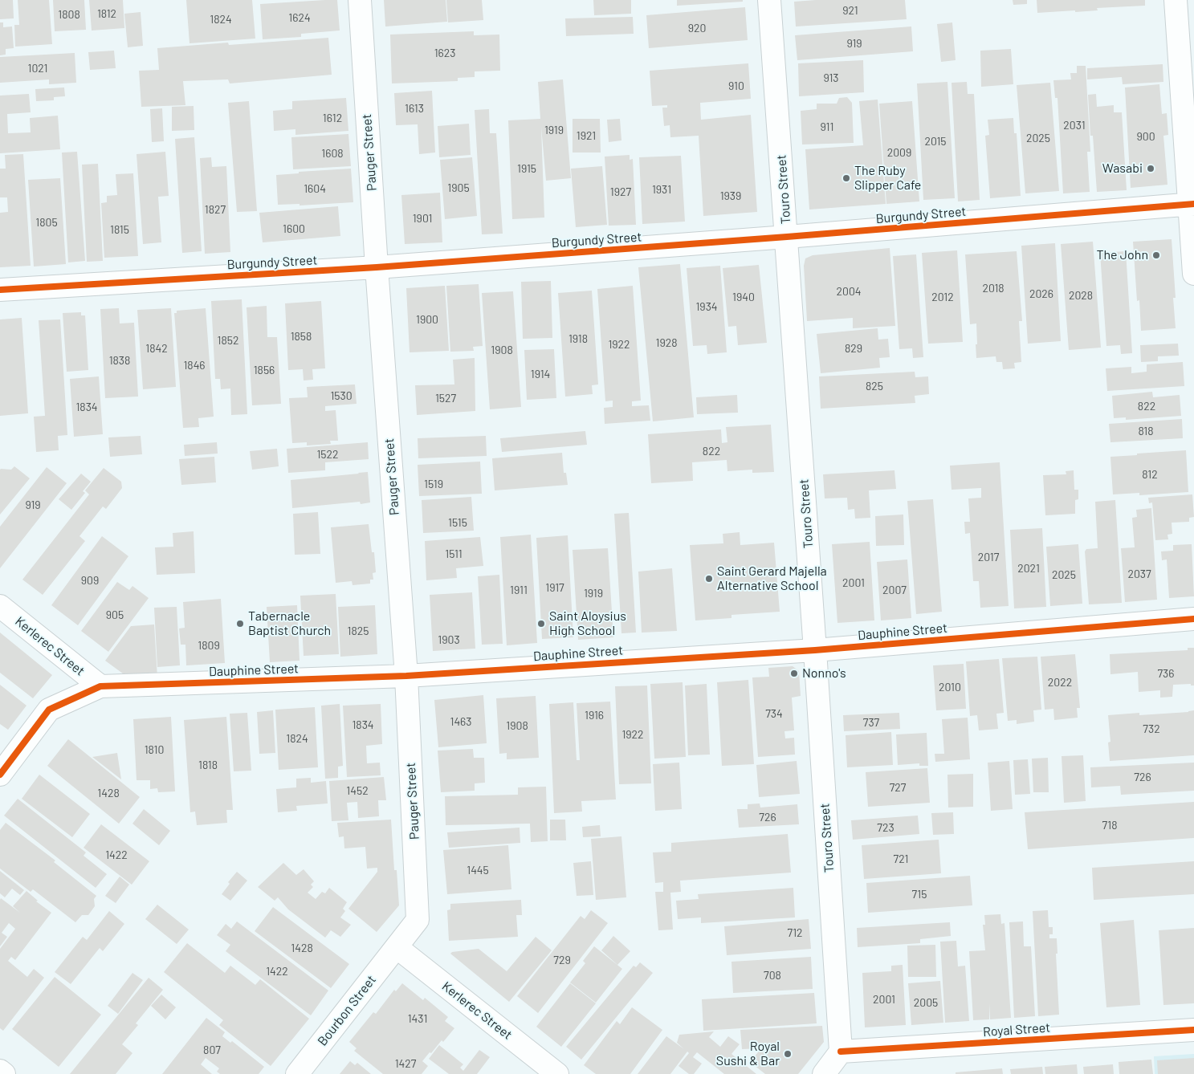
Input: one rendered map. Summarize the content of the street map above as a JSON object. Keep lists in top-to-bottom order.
{
  "streets": {
    "street": [
      "Pauger Street",
      "Touro Street",
      "Burgundy Street",
      "Dauphine Street",
      "Kerlerec Street",
      "Bourbon Street",
      "Royal Street"
    ]
  },
  "crossings": [
    ["Pauger Street", "Burgundy Street"],
    ["Pauger Street", "Dauphine Street"],
    ["Pauger Street", "Kerlerec Street"],
    ["Pauger Street", "Bourbon Street"],
    ["Touro Street", "Burgundy Street"],
    ["Touro Street", "Dauphine Street"],
    ["Touro Street", "Royal Street"],
    ["Dauphine Street", "Kerlerec Street"],
    ["Kerlerec Street", "Bourbon Street"]
  ],
  "places": [
    "Wasabi",
    "The Ruby Slipper Cafe",
    "The John",
    "Saint Gerard Majella Alternative School",
    "Tabernacle Baptist Church",
    "Saint Aloysius High School",
    "Nonno's",
    "Royal Sushi & Bar"
  ],
  "house_numbers": [
    "921",
    "1812",
    "1808",
    "1624",
    "1824",
    "920",
    "919",
    "1623",
    "1021",
    "913",
    "910",
    "1613",
    "1612",
    "2031",
    "911",
    "1919",
    "1921",
    "900",
    "2025",
    "2015",
    "2009",
    "1608",
    "1915",
    "1905",
    "1604",
    "1931",
    "1927",
    "1939",
    "1827",
    "1901",
    "1805",
    "1600",
    "1815",
    "2018",
    "2004",
    "2026",
    "2028",
    "1940",
    "2012",
    "1934",
    "1900",
    "1858",
    "1918",
    "1852",
    "1928",
    "1922",
    "1842",
    "829",
    "1908",
    "1838",
    "1846",
    "1856",
    "1914",
    "825",
    "1530",
    "1527",
    "822",
    "1834",
    "818",
    "822",
    "1522",
    "812",
    "1519",
    "919",
    "1515",
    "1511",
    "2017",
    "2021",
    "2037",
    "2025",
    "909",
    "2001",
    "1917",
    "1911",
    "2007",
    "1919",
    "905",
    "1825",
    "1903",
    "1809",
    "736",
    "2022",
    "2010",
    "734",
    "1916",
    "1463",
    "737",
    "1834",
    "1908",
    "732",
    "1922",
    "1824",
    "1810",
    "1818",
    "726",
    "727",
    "1452",
    "1428",
    "726",
    "718",
    "723",
    "1422",
    "721",
    "1445",
    "715",
    "712",
    "1428",
    "729",
    "1422",
    "708",
    "2001",
    "2005",
    "1431",
    "807",
    "1427"
  ]
}
